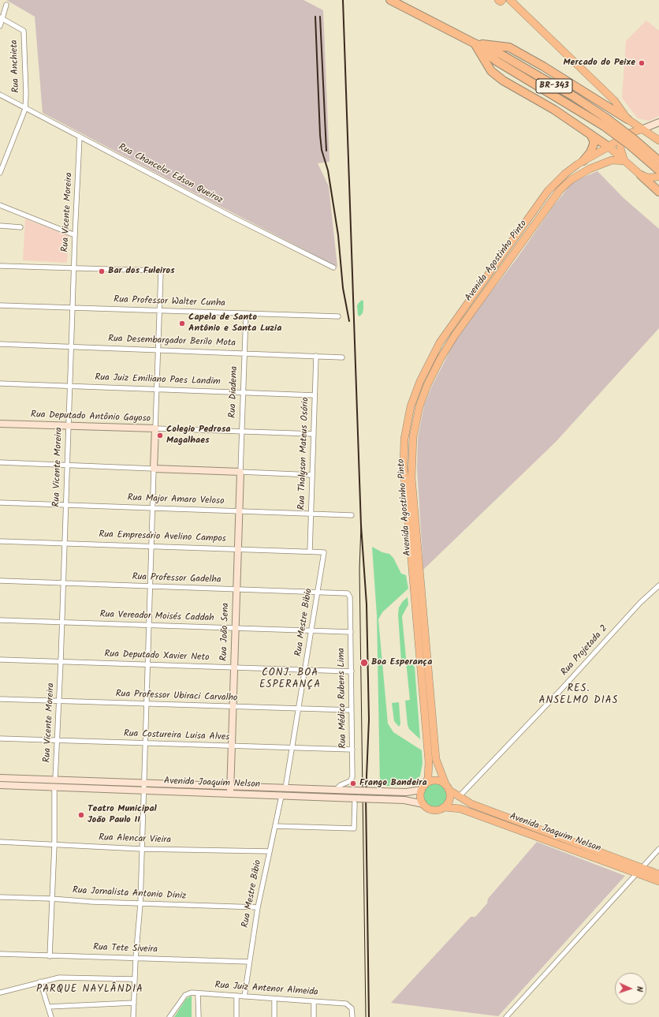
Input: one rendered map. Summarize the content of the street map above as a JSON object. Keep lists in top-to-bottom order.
{
  "streets": {
    "highway": ["BR-343"],
    "main road": [
      "Avenida Agostinho Pinto",
      "Rua Deputado Antônio Gayoso",
      "Rua João Sena",
      "Avenida Joaquim Nelson"
    ],
    "street": [
      "Rua Anchieta",
      "Rua Chanceler Edson Queiroz",
      "Rua Vicente Moreira",
      "Rua Professor Walter Cunha",
      "Rua Desembargador Berilo Mota",
      "Rua Juiz Emiliano Paes Landim",
      "Rua Diadema",
      "Rua Thalyson Mateus Osório",
      "Rua Major Amaro Veloso",
      "Rua Empresário Avelino Campos",
      "Rua Professor Gadelha",
      "Rua Vereador Moisés Caddah",
      "Rua Mestre Bibio",
      "Rua Projetada 2",
      "Rua Deputado Xavier Neto",
      "Rua Professor Ubiraci Carvalho",
      "Rua Médico Rubens Lima",
      "Rua Costureira Luisa Alves",
      "Rua Alencar Vieira",
      "Rua Jornalista Antonio Diniz",
      "Rua Tete Siveira",
      "Rua Juiz Antenor Almeida"
    ]
  },
  "crossings": [
    ["Rua Anchieta", "Rua Chanceler Edson Queiroz"],
    ["Rua Chanceler Edson Queiroz", "Rua Vicente Moreira"],
    ["Rua Vicente Moreira", "Rua Professor Walter Cunha"],
    ["Rua Vicente Moreira", "Rua Desembargador Berilo Mota"],
    ["Rua Vicente Moreira", "Rua Juiz Emiliano Paes Landim"],
    ["Rua Vicente Moreira", "Rua Deputado Antônio Gayoso"],
    ["Rua Vicente Moreira", "Rua Major Amaro Veloso"],
    ["Rua Vicente Moreira", "Rua Empresário Avelino Campos"],
    ["Rua Vicente Moreira", "Rua Professor Gadelha"],
    ["Rua Vicente Moreira", "Rua Vereador Moisés Caddah"],
    ["Rua Vicente Moreira", "Rua Deputado Xavier Neto"],
    ["Rua Vicente Moreira", "Rua Professor Ubiraci Carvalho"],
    ["Rua Vicente Moreira", "Rua Costureira Luisa Alves"],
    ["Rua Vicente Moreira", "Avenida Joaquim Nelson"],
    ["Avenida Agostinho Pinto", "Avenida Joaquim Nelson"],
    ["Rua Professor Walter Cunha", "Rua Diadema"],
    ["Rua Desembargador Berilo Mota", "Rua Diadema"],
    ["Rua Desembargador Berilo Mota", "Rua Thalyson Mateus Osório"],
    ["Rua Juiz Emiliano Paes Landim", "Rua Diadema"],
    ["Rua Juiz Emiliano Paes Landim", "Rua Thalyson Mateus Osório"],
    ["Rua Diadema", "Rua Deputado Antônio Gayoso"],
    ["Rua Diadema", "Rua João Sena"],
    ["Rua Deputado Antônio Gayoso", "Rua Thalyson Mateus Osório"],
    ["Rua Thalyson Mateus Osório", "Rua Major Amaro Veloso"],
    ["Rua Thalyson Mateus Osório", "Rua Empresário Avelino Campos"],
    ["Rua Major Amaro Veloso", "Rua João Sena"],
    ["Rua Empresário Avelino Campos", "Rua Mestre Bibio"],
    ["Rua Empresário Avelino Campos", "Rua João Sena"],
    ["Rua Professor Gadelha", "Rua Mestre Bibio"],
    ["Rua Professor Gadelha", "Rua João Sena"],
    ["Rua Professor Gadelha", "Rua Médico Rubens Lima"],
    ["Rua Vereador Moisés Caddah", "Rua Mestre Bibio"],
    ["Rua Vereador Moisés Caddah", "Rua João Sena"],
    ["Rua Vereador Moisés Caddah", "Rua Médico Rubens Lima"],
    ["Rua Mestre Bibio", "Rua Deputado Xavier Neto"],
    ["Rua Mestre Bibio", "Rua Professor Ubiraci Carvalho"],
    ["Rua Mestre Bibio", "Rua Costureira Luisa Alves"],
    ["Rua Mestre Bibio", "Avenida Joaquim Nelson"],
    ["Rua Mestre Bibio", "Rua Alencar Vieira"],
    ["Rua Mestre Bibio", "Rua Jornalista Antonio Diniz"],
    ["Rua Mestre Bibio", "Rua Tete Siveira"],
    ["Rua Mestre Bibio", "Rua Juiz Antenor Almeida"],
    ["Rua João Sena", "Rua Deputado Xavier Neto"],
    ["Rua João Sena", "Rua Professor Ubiraci Carvalho"],
    ["Rua João Sena", "Rua Costureira Luisa Alves"],
    ["Rua João Sena", "Avenida Joaquim Nelson"],
    ["Rua Projetada 2", "Avenida Joaquim Nelson"],
    ["Rua Deputado Xavier Neto", "Rua Médico Rubens Lima"],
    ["Rua Professor Ubiraci Carvalho", "Rua Médico Rubens Lima"],
    ["Rua Médico Rubens Lima", "Rua Costureira Luisa Alves"],
    ["Rua Médico Rubens Lima", "Avenida Joaquim Nelson"]
  ],
  "districts": ["CONJ. BOA ESPERANÇA", "RES. ANSELMO DIAS", "PARQUE NAYLÂNDIA"],
  "places": [
    "Mercado do Peixe",
    "Bar dos Fuleiros",
    "Capela de Santo Antônio e Santa Luzia",
    "Colegio Pedrosa Magalhaes",
    "Boa Esperança",
    "Frango Bandeira",
    "Teatro Municipal João Paulo II"
  ],
  "north": "right"
}
